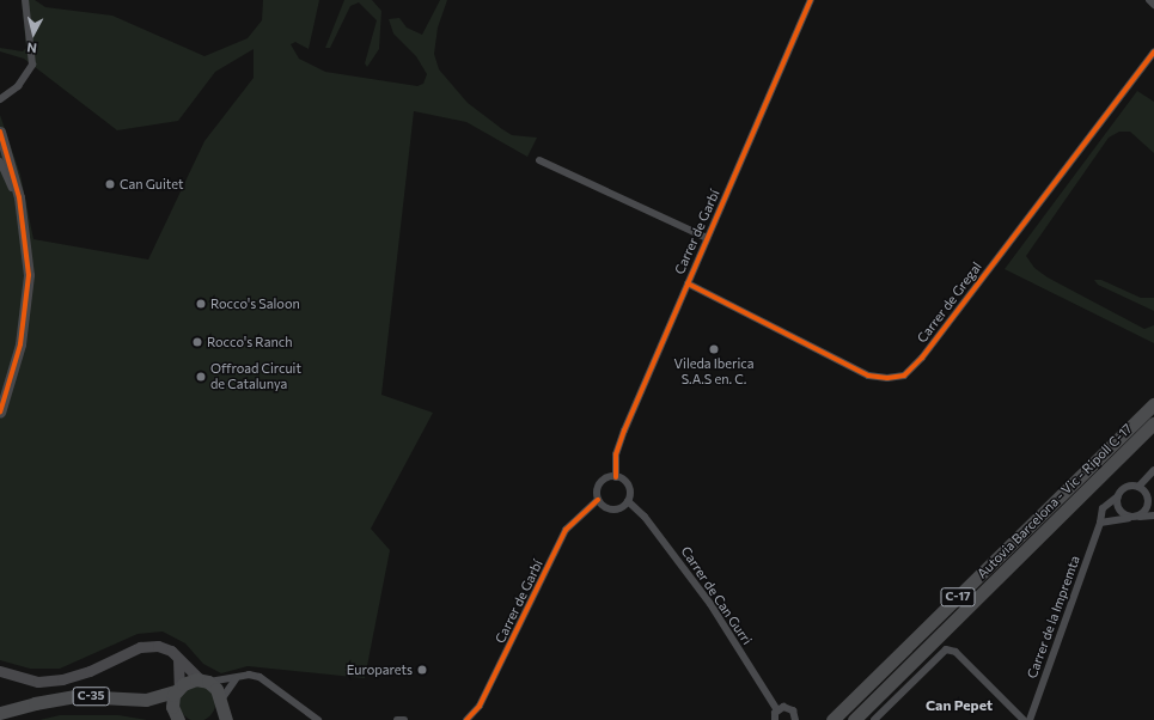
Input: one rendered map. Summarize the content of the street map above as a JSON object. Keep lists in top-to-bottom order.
{
  "streets": {
    "highway": ["Autovia Barcelona - Vic - Ripoll C-17", "C-17", "C-35"],
    "street": [
      "Carrer de Garbí",
      "Carrer de Gregal",
      "Carrer de Can Gurri",
      "Carrer de la Impremta"
    ]
  },
  "crossings": [
    ["Carrer de Garbí", "Carrer de Gregal"],
    ["Carrer de Garbí", "Carrer de Can Gurri"]
  ],
  "districts": ["Can Pepet"],
  "places": [
    "Can Guitet",
    "Rocco's Saloon",
    "Rocco's Ranch",
    "Vileda Iberica S.A.S en. C.",
    "Offroad Circuit de Catalunya",
    "Europarets"
  ],
  "north": "bottom"
}
